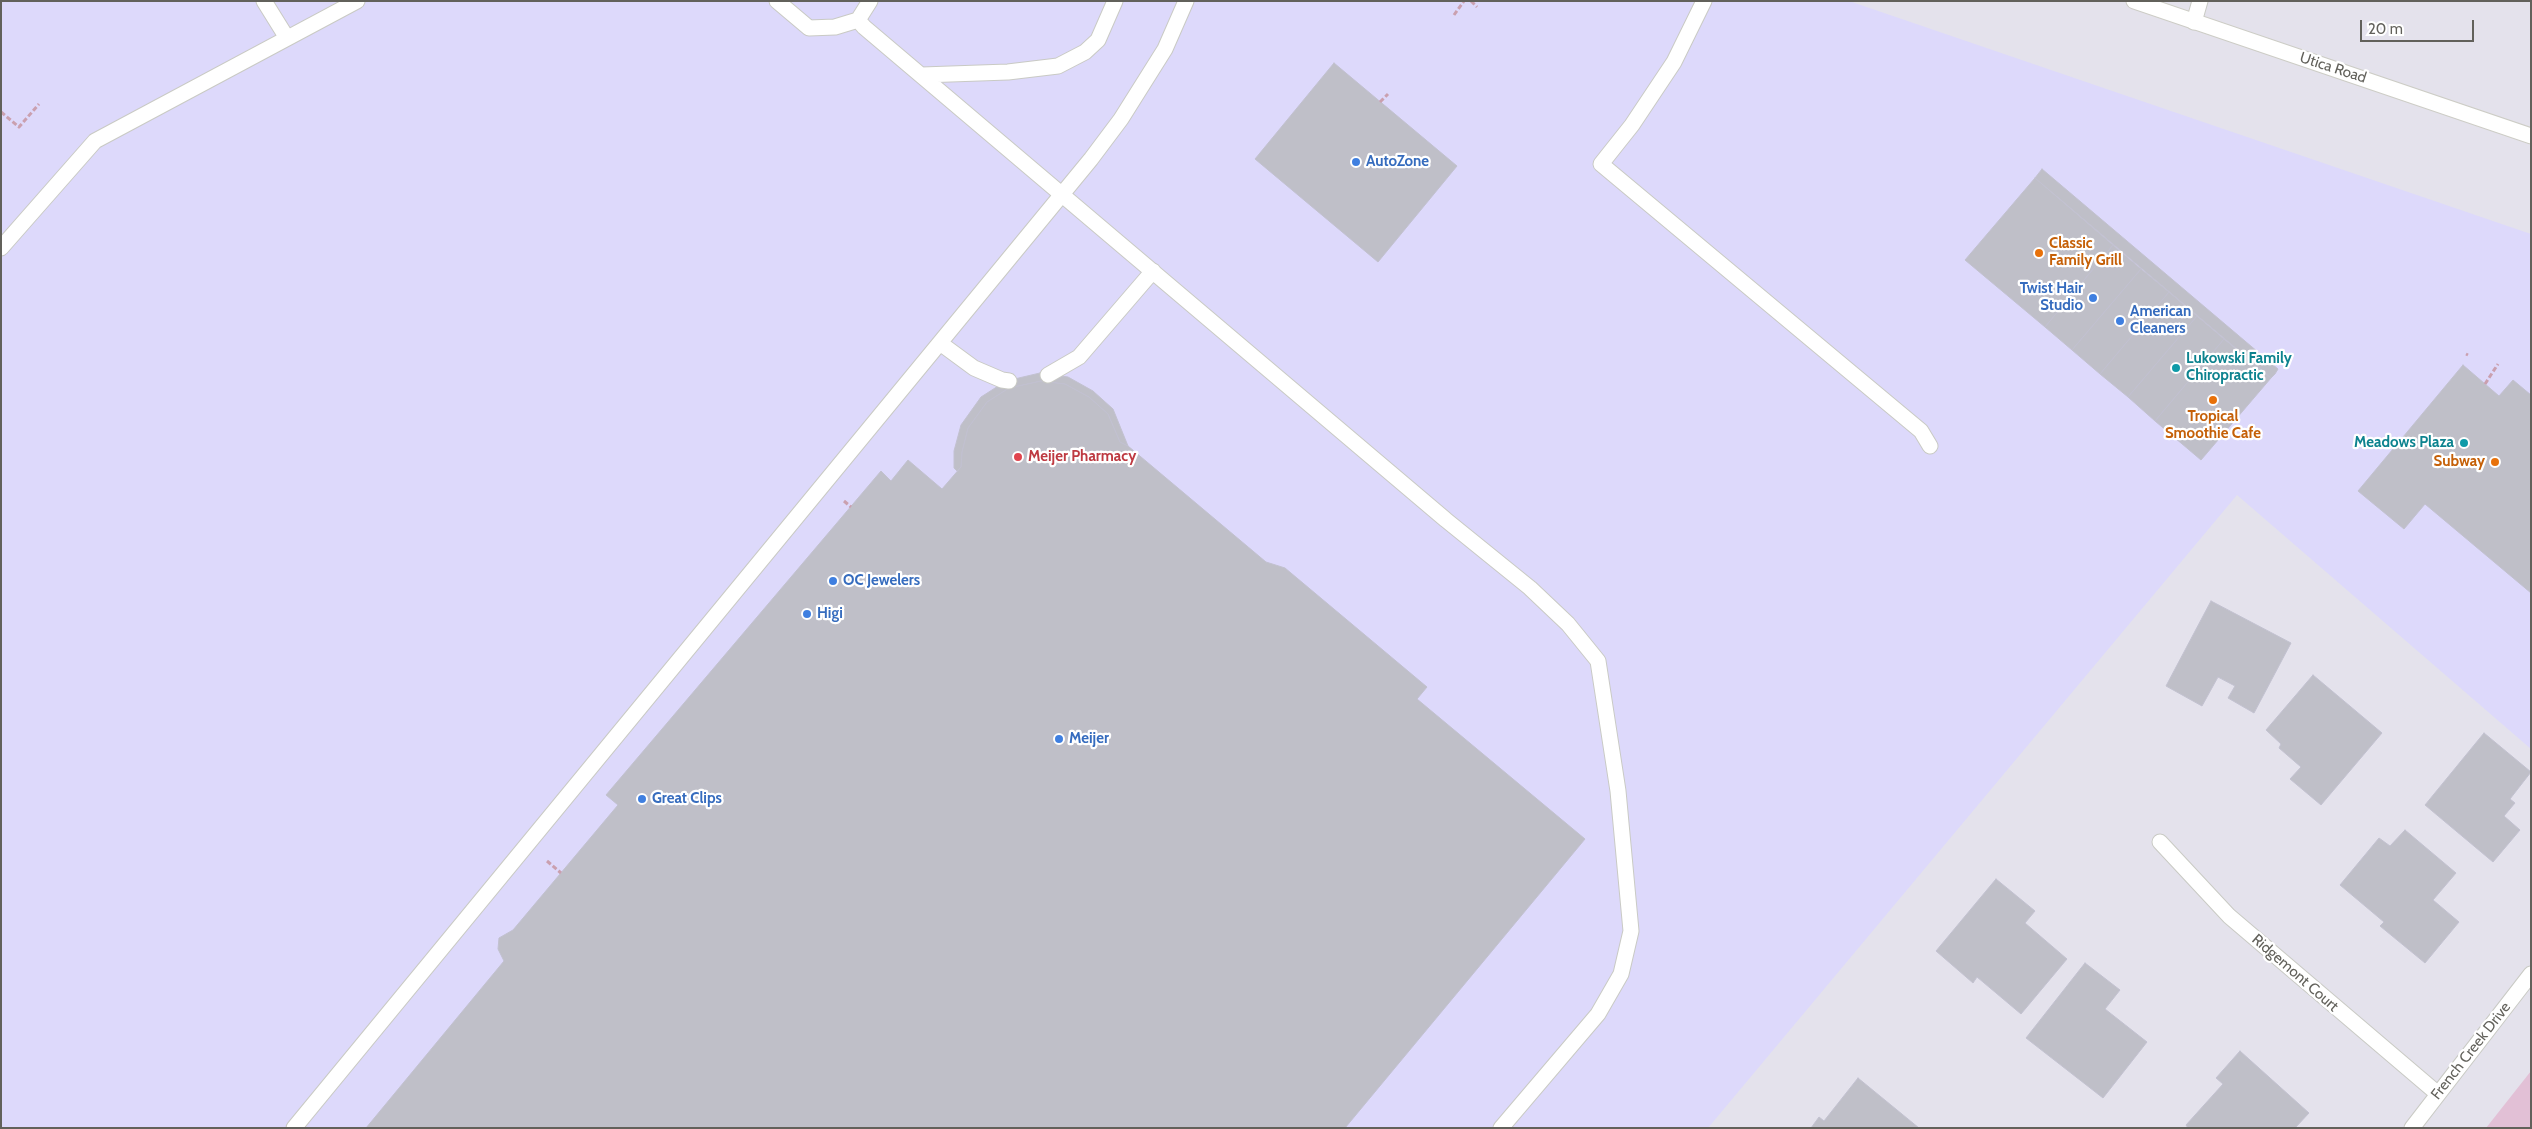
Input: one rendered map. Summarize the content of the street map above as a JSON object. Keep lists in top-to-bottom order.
{
  "streets": {
    "street": ["Utica Road", "Ridgemont Court", "French Creek Drive"]
  },
  "crossings": [
    ["Ridgemont Court", "French Creek Drive"]
  ],
  "places": [
    "AutoZone",
    "Classic Family Grill",
    "Twist Hair Studio",
    "American Cleaners",
    "Lukowski Family Chiropractic",
    "Tropical Smoothie Cafe",
    "Meadows Plaza",
    "Meijer Pharmacy",
    "Subway",
    "OC Jewelers",
    "Higi",
    "Meijer",
    "Great Clips"
  ],
  "scale_bar": "20 m"
}
